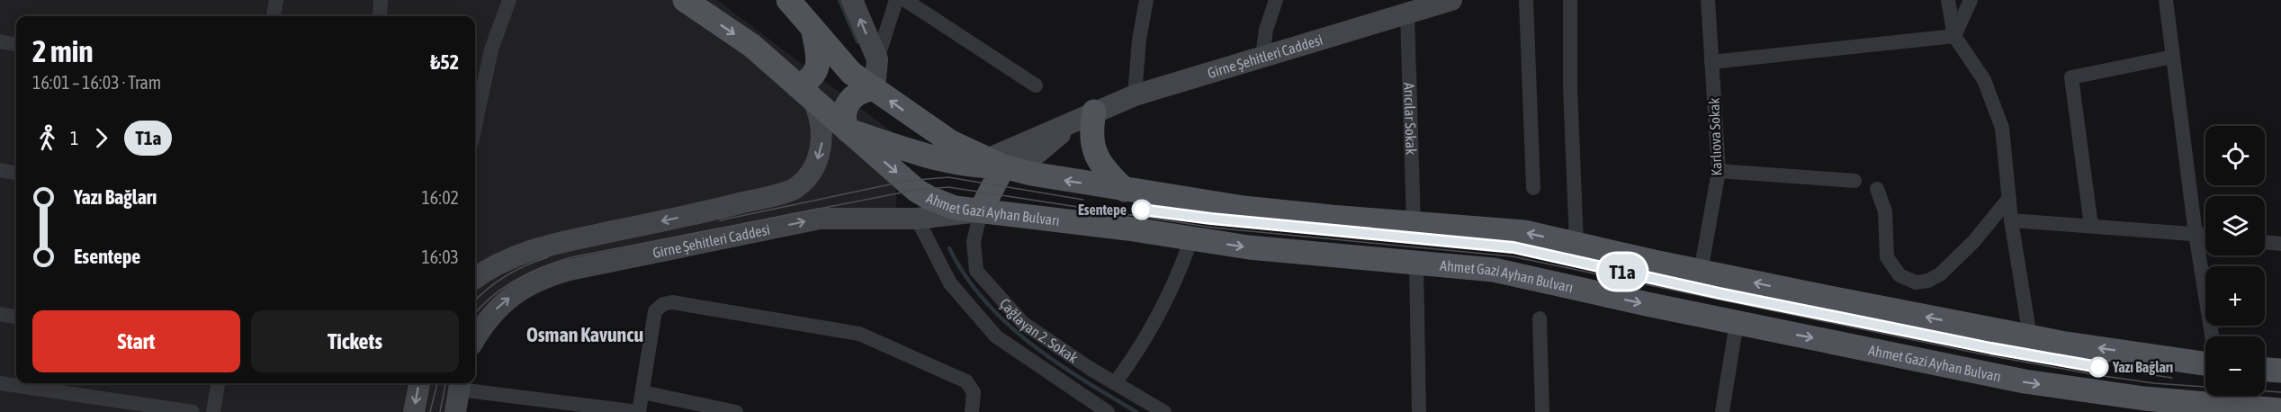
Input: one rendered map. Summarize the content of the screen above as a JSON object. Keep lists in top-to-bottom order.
{
  "streets": {
    "main road": ["Ahmet Gazi Ayhan Bulvarı"],
    "street": [
      "Girne Şehitleri Caddesi",
      "Arıcılar Sokak",
      "Karlıova Sokak",
      "Çağlayan 2. Sokak"
    ]
  },
  "crossings": [
    ["Girne Şehitleri Caddesi", "Arıcılar Sokak"],
    ["Girne Şehitleri Caddesi", "Ahmet Gazi Ayhan Bulvarı"],
    ["Girne Şehitleri Caddesi", "Çağlayan 2. Sokak"],
    ["Ahmet Gazi Ayhan Bulvarı", "Çağlayan 2. Sokak"]
  ],
  "districts": ["Osman Kavuncu"],
  "places": ["Esentepe", "Yazı Bağları"],
  "lines": ["tram line T1a"],
  "page": {
    "on_map": "T1a",
    "heading": ["2 min", "16:01 – 16:03 · Tram", "₺52"],
    "legs": ["1", "T1a"],
    "map_buttons": ["+", "−"],
    "list": [
      {
        "name": "Yazı Bağları",
        "value": "16:02"
      },
      {
        "name": "Esentepe",
        "value": "16:03"
      }
    ],
    "buttons": ["Start", "Tickets"]
  }
}
